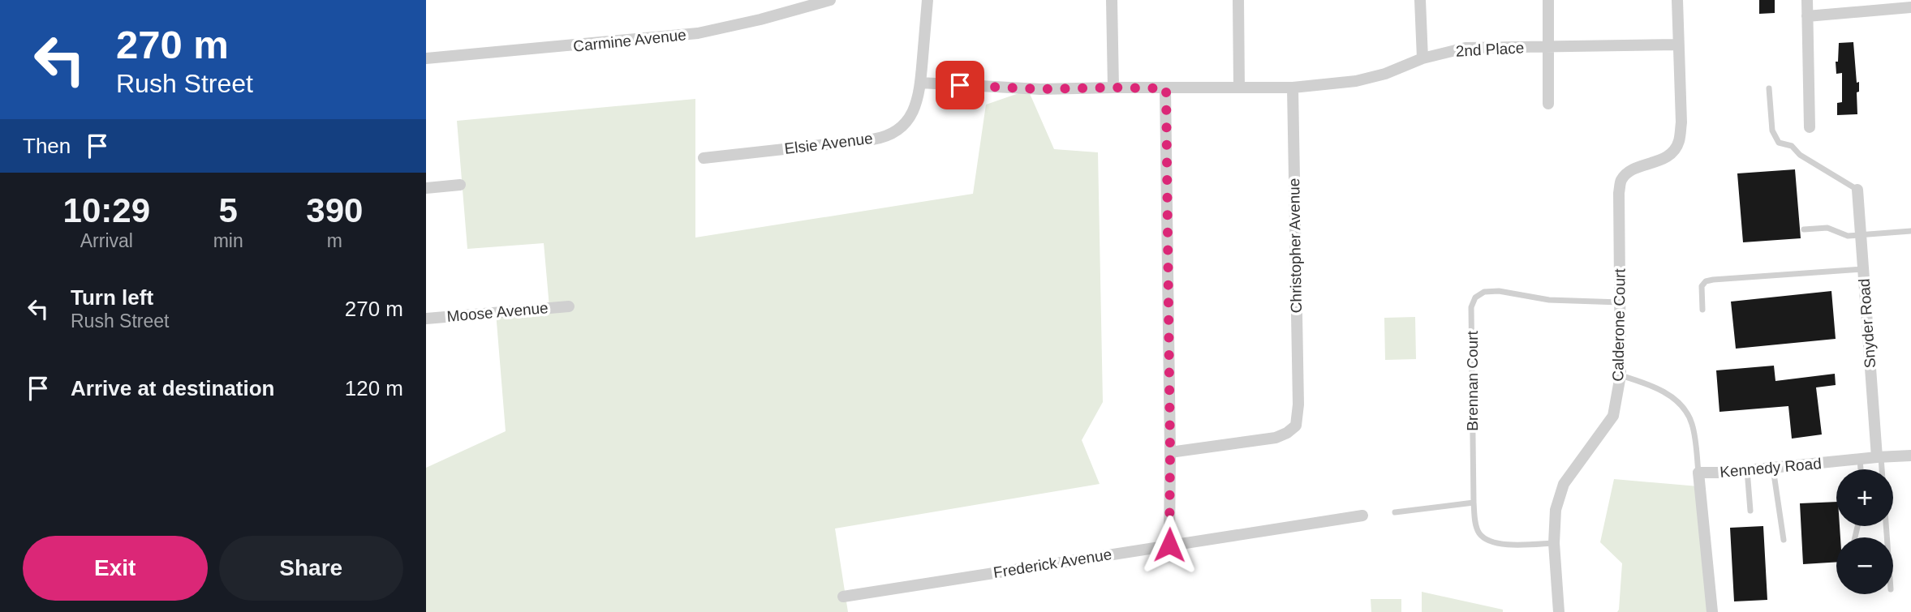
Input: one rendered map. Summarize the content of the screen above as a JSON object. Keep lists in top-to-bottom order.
{
  "streets": {
    "street": [
      "Carmine Avenue",
      "2nd Place",
      "Elsie Avenue",
      "Christopher Avenue",
      "Moose Avenue",
      "Snyder Road",
      "Calderone Court",
      "Kennedy Road",
      "Frederick Avenue"
    ],
    "lane": ["Brennan Court"]
  },
  "crossings": [
    ["2nd Place", "Elsie Avenue"],
    ["2nd Place", "Christopher Avenue"],
    ["2nd Place", "Calderone Court"],
    ["Snyder Road", "Kennedy Road"],
    ["Calderone Court", "Brennan Court"]
  ],
  "page": {
    "turn": ["270 m", "Rush Street"],
    "then": "Then",
    "eta": [
      "10:29",
      "Arrival",
      "5",
      "min",
      "390",
      "m"
    ],
    "list": [
      {
        "name": "Turn left",
        "note": "Rush Street",
        "value": "270 m"
      },
      {
        "name": "Arrive at destination",
        "value": "120 m"
      }
    ],
    "map_buttons": ["+", "−"],
    "buttons": ["Exit", "Share"]
  }
}
